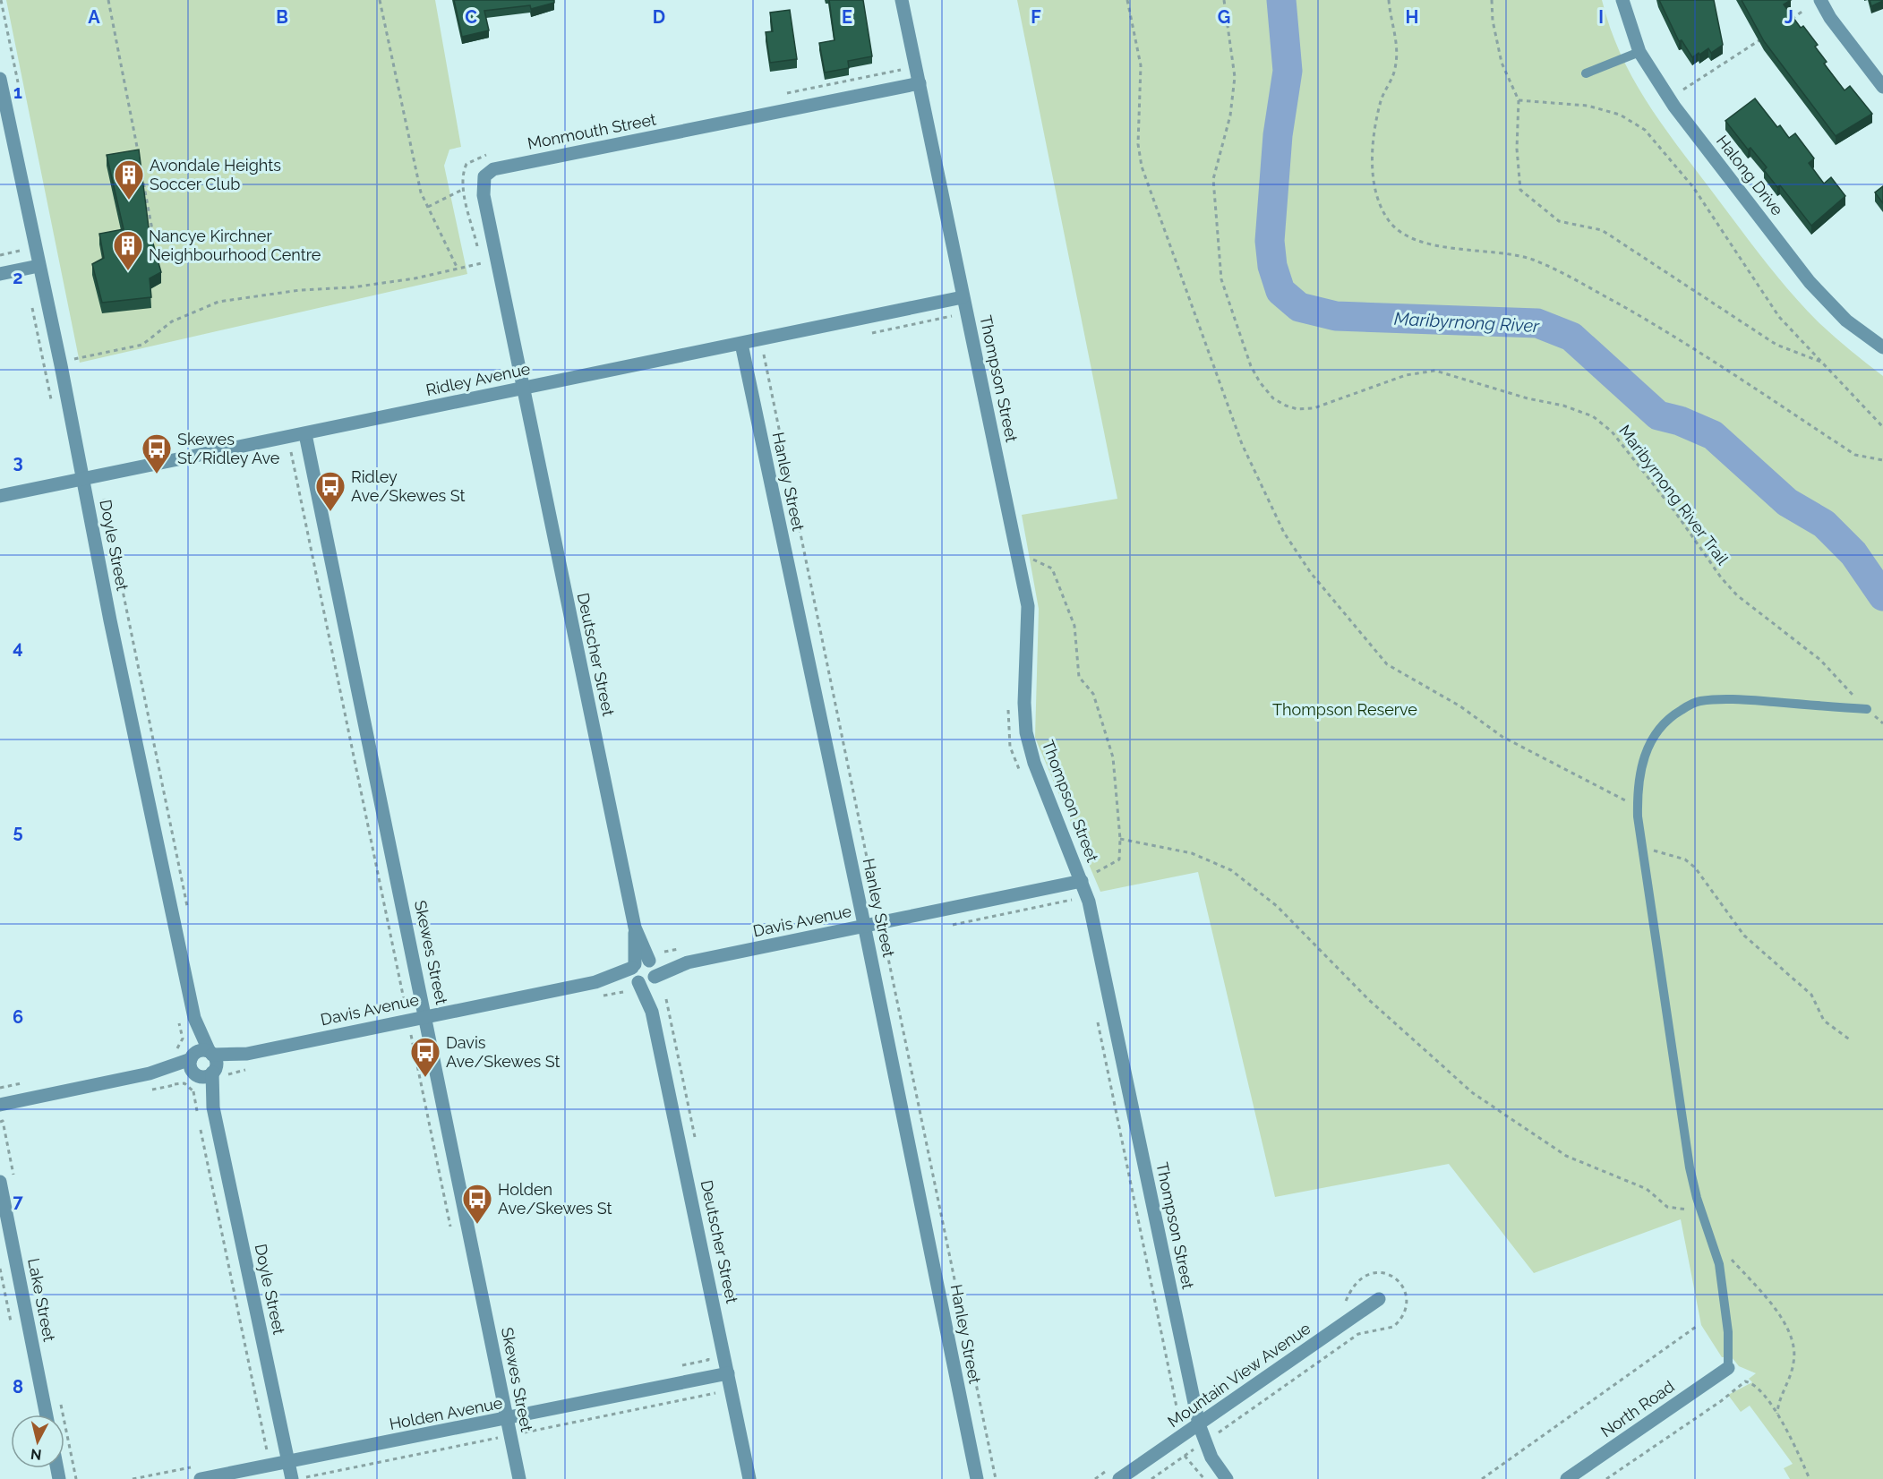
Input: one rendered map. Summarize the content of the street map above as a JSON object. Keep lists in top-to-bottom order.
{
  "streets": {
    "street": [
      "Monmouth Street",
      "Halong Drive",
      "Thompson Street",
      "Ridley Avenue",
      "Hanley Street",
      "Doyle Street",
      "Deutscher Street",
      "Davis Avenue",
      "Skewes Street",
      "Lake Street",
      "Mountain View Avenue",
      "North Road",
      "Holden Avenue"
    ],
    "path": ["Maribyrnong River Trail"]
  },
  "crossings": [
    ["Monmouth Street", "Thompson Street"],
    ["Monmouth Street", "Ridley Avenue"],
    ["Monmouth Street", "Deutscher Street"],
    ["Thompson Street", "Ridley Avenue"],
    ["Thompson Street", "Davis Avenue"],
    ["Thompson Street", "Mountain View Avenue"],
    ["Ridley Avenue", "Hanley Street"],
    ["Ridley Avenue", "Doyle Street"],
    ["Ridley Avenue", "Deutscher Street"],
    ["Ridley Avenue", "Skewes Street"],
    ["Hanley Street", "Davis Avenue"],
    ["Doyle Street", "Davis Avenue"],
    ["Doyle Street", "Holden Avenue"],
    ["Deutscher Street", "Davis Avenue"],
    ["Deutscher Street", "Holden Avenue"],
    ["Davis Avenue", "Skewes Street"],
    ["Skewes Street", "Holden Avenue"]
  ],
  "water": ["Maribyrnong River"],
  "parks": ["Thompson Reserve"],
  "places": {
    "building": ["Avondale Heights Soccer Club", "Nancye Kirchner Neighbourhood Centre"],
    "bus stop": [
      "Skewes St/Ridley Ave",
      "Ridley Ave/Skewes St",
      "Davis Ave/Skewes St",
      "Holden Ave/Skewes St"
    ]
  },
  "north": "bottom",
  "grid": {
    "columns": [
      "A",
      "B",
      "C",
      "D",
      "E",
      "F",
      "G",
      "H",
      "I",
      "J"
    ],
    "rows": [
      "1",
      "2",
      "3",
      "4",
      "5",
      "6",
      "7",
      "8"
    ]
  }
}
